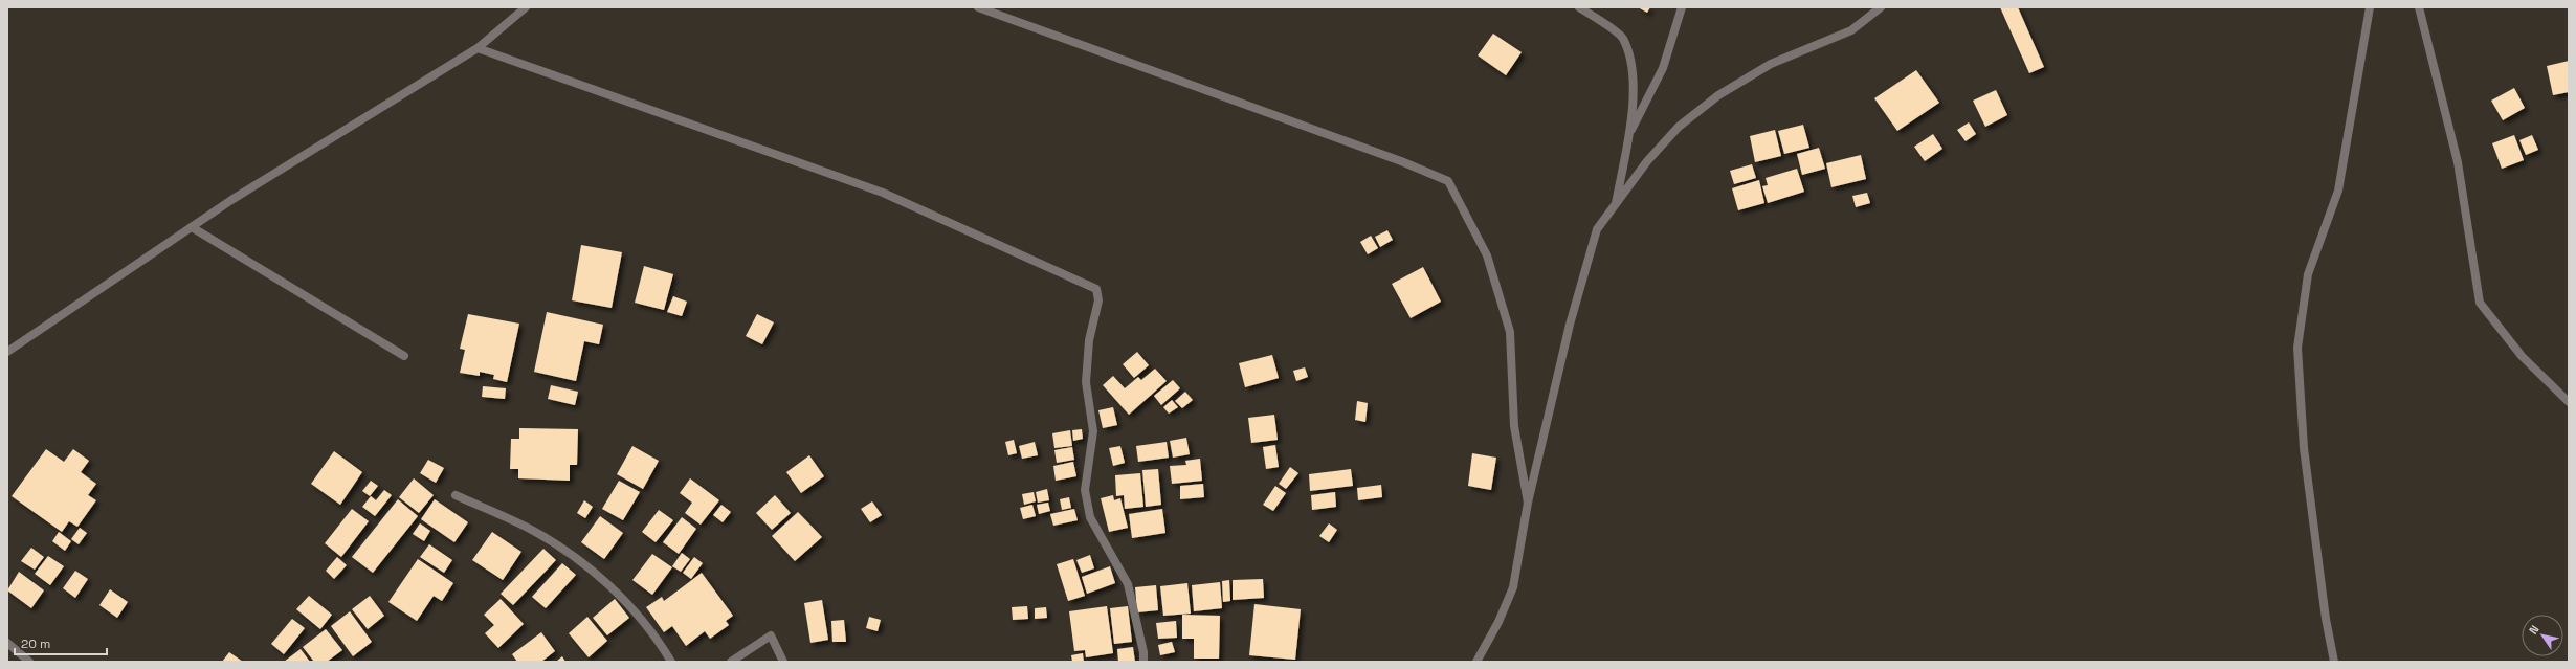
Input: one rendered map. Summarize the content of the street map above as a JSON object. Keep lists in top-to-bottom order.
{
  "scale_bar": "20 m",
  "north": "top left"
}
